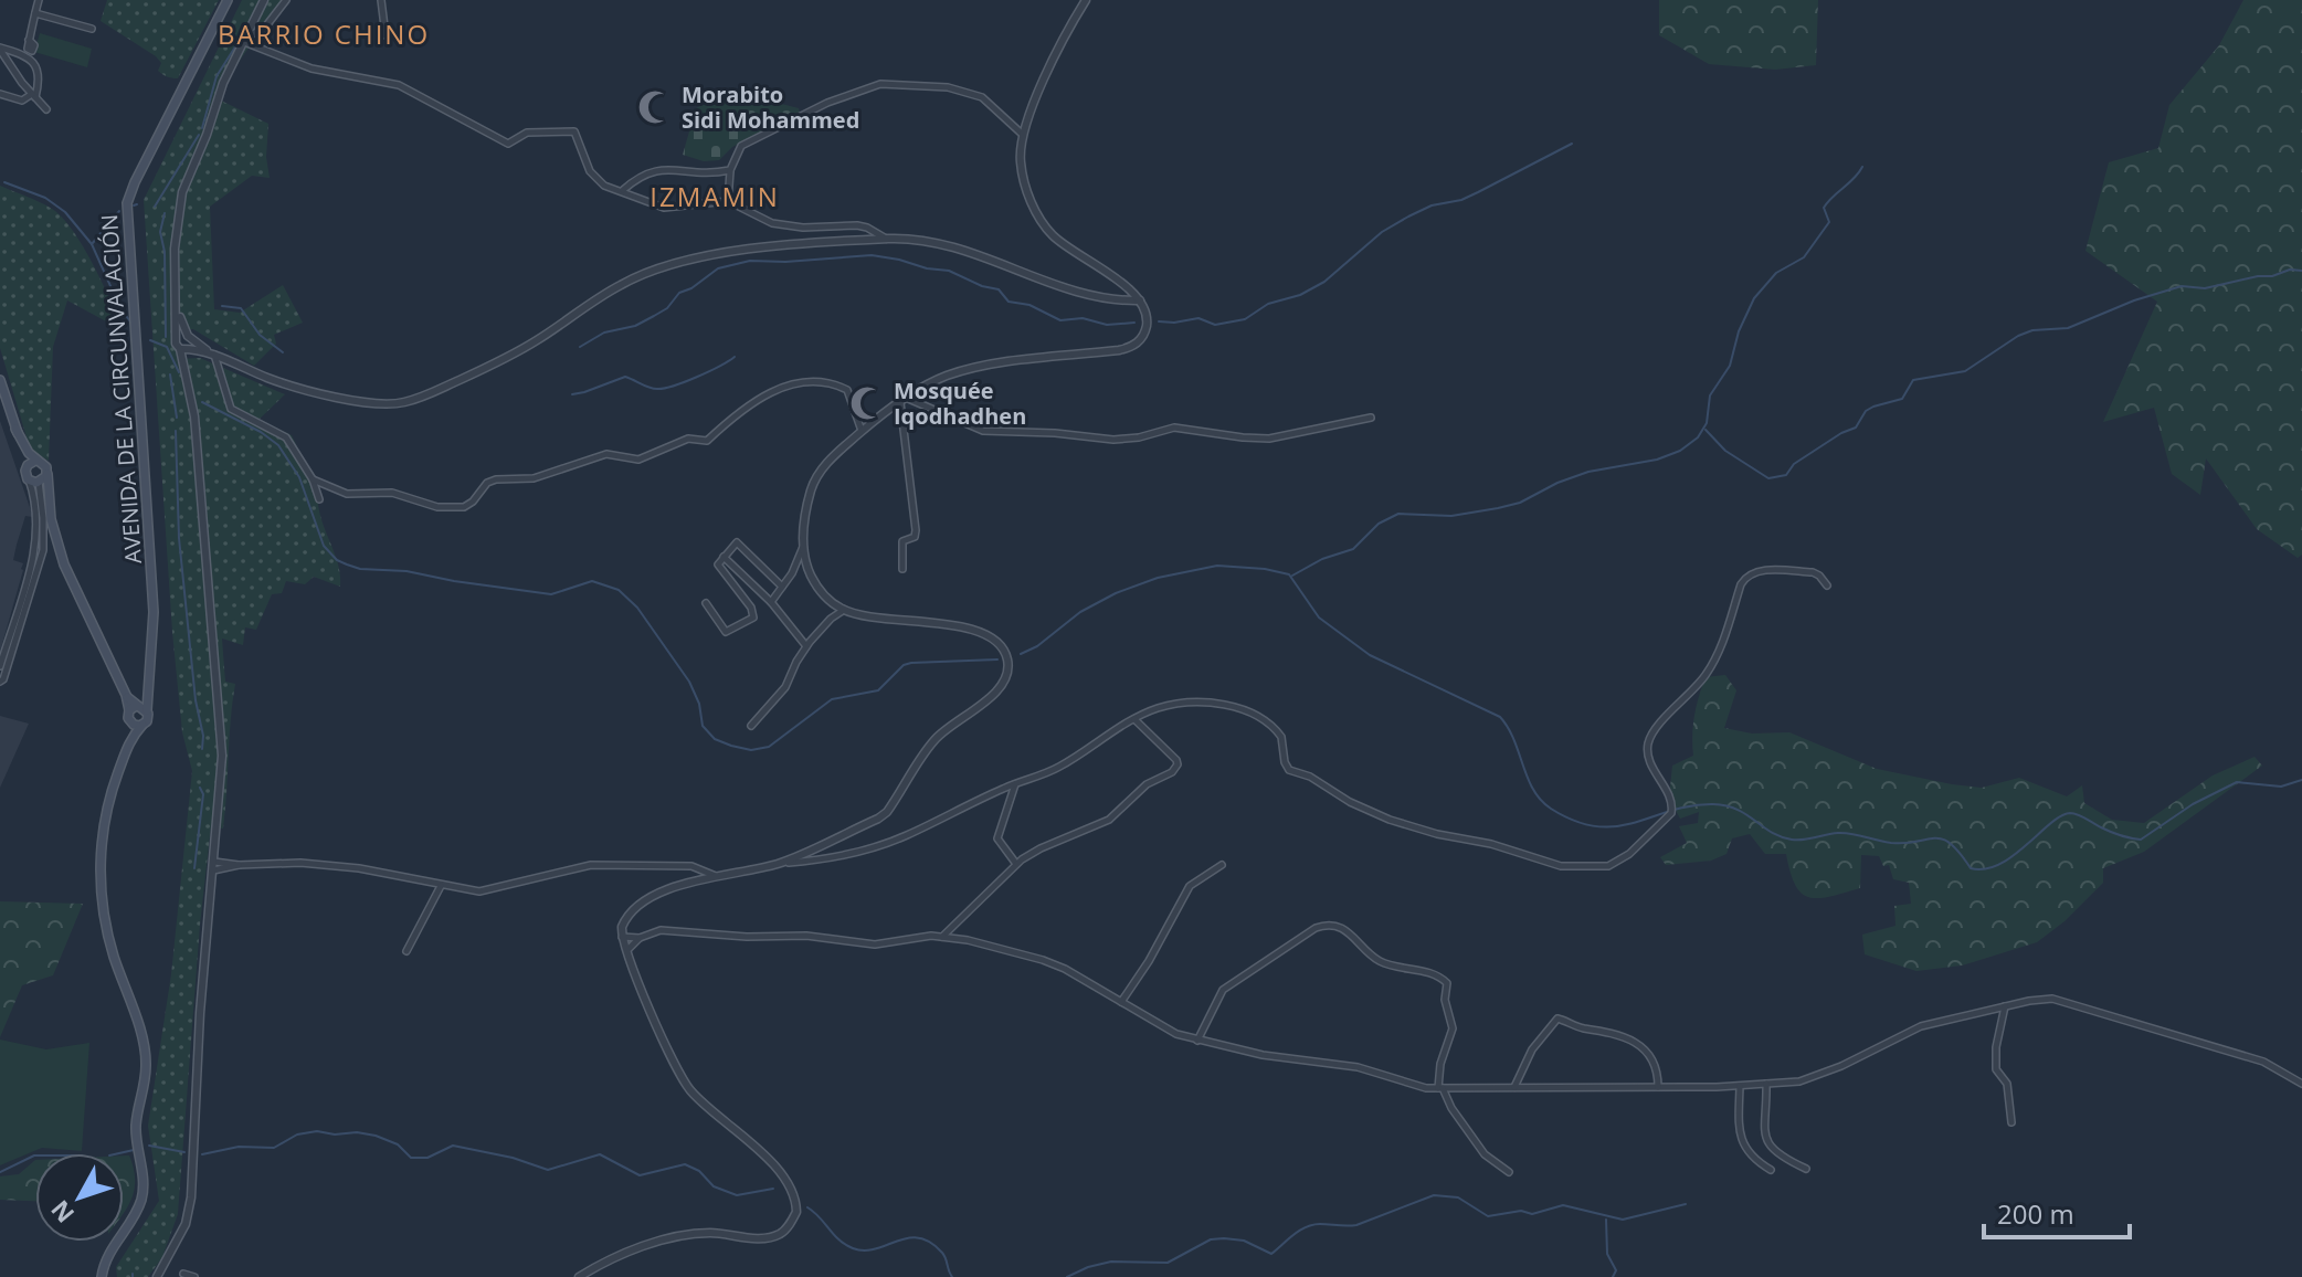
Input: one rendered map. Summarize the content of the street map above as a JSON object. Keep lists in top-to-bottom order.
{
  "streets": {
    "main road": ["AVENIDA DE LA CIRCUNVALACIÓN"]
  },
  "districts": ["BARRIO CHINO", "IZMAMIN"],
  "places": {
    "mosque": ["Morabito Sidi Mohammed", "Mosquée Iqodhadhen"]
  },
  "scale_bar": "200 m",
  "north": "bottom left"
}
